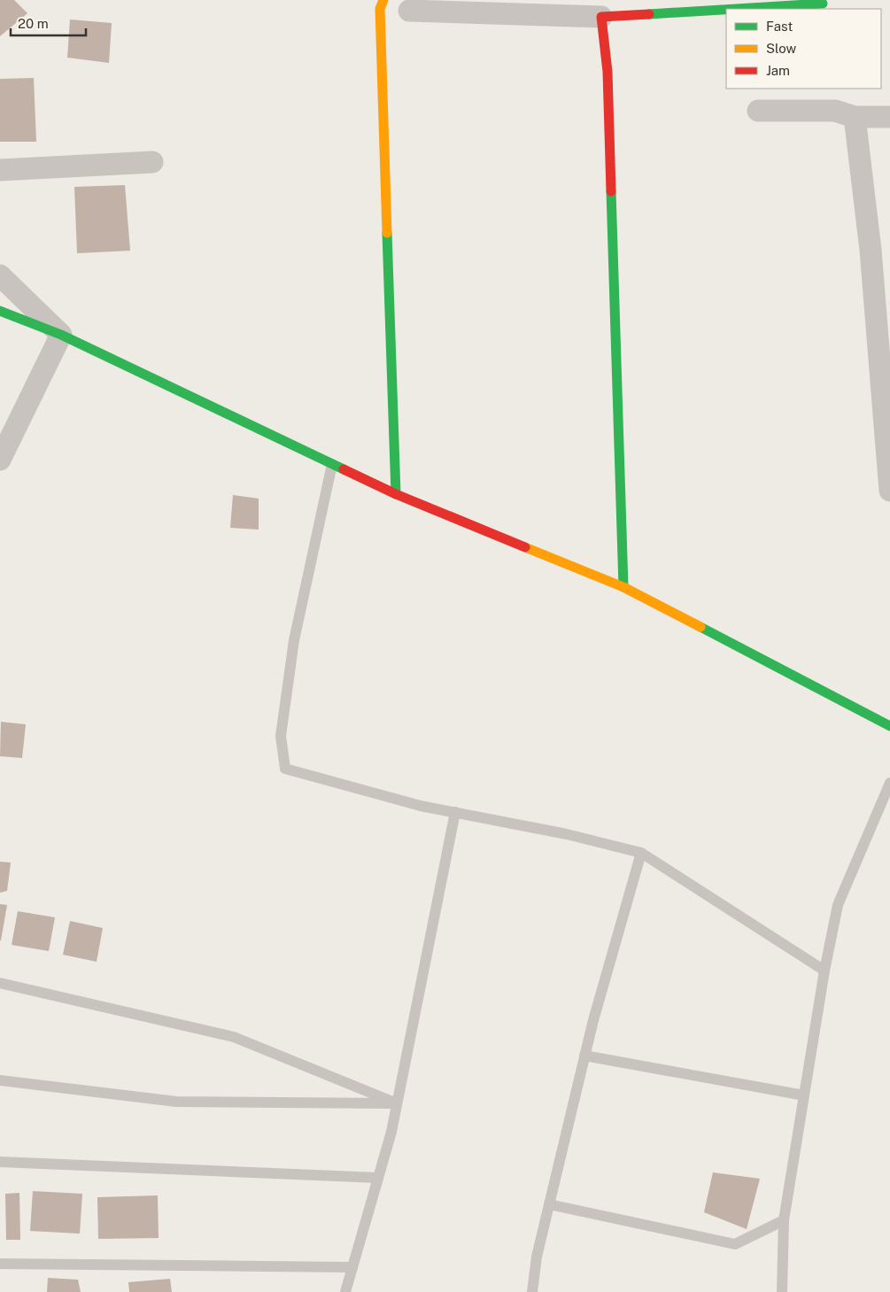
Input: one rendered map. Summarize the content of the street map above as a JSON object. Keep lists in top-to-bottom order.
{
  "legend": ["Fast", "Slow", "Jam"],
  "scale_bar": "20 m"
}
